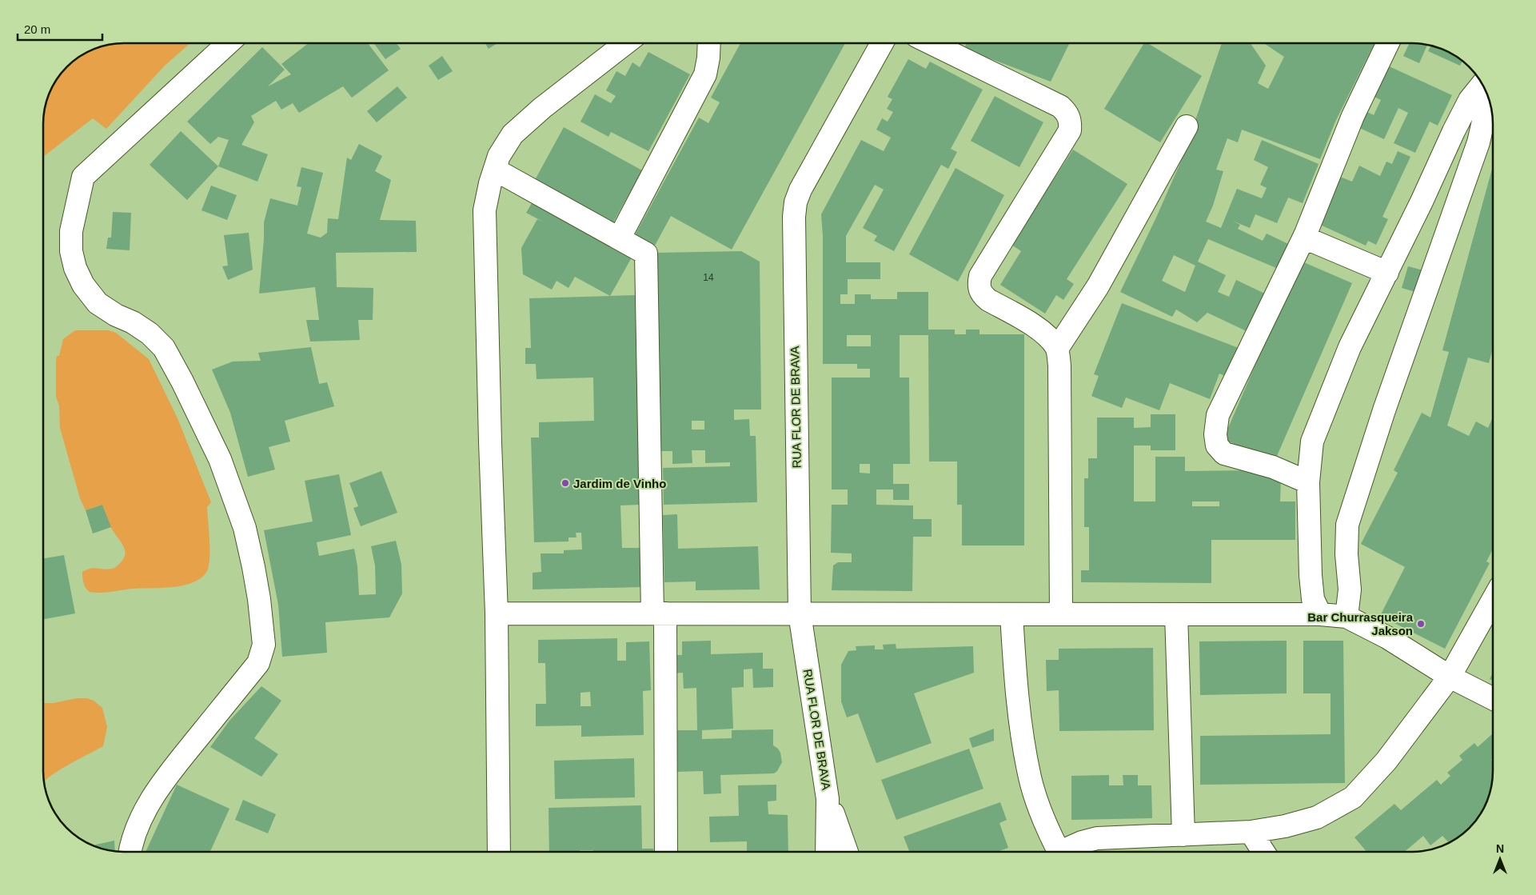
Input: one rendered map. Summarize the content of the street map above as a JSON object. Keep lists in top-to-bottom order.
{
  "streets": {
    "street": ["RUA FLOR DE BRAVA"]
  },
  "places": ["Jardim de Vinho", "Bar Churrasqueira Jakson"],
  "house_numbers": ["14"],
  "scale_bar": "20 m",
  "north": "top"
}
